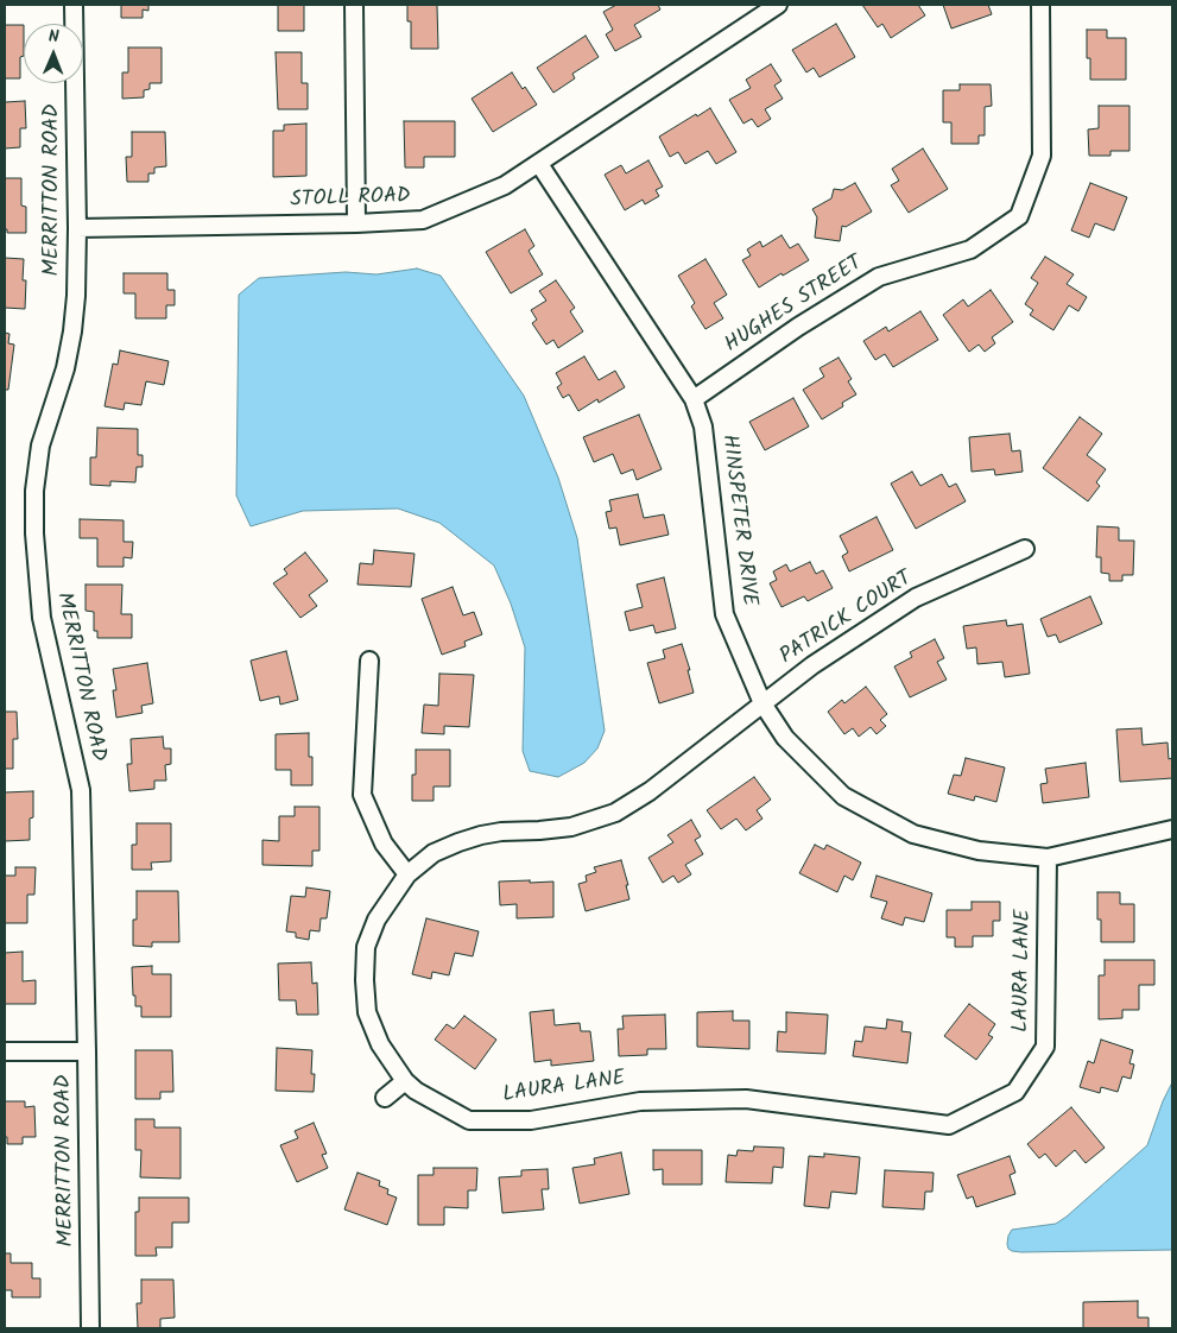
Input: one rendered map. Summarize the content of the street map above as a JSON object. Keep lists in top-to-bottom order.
{
  "streets": {
    "street": [
      "MERRITTON ROAD",
      "STOLL ROAD",
      "HUGHES STREET",
      "HINSPETER DRIVE",
      "PATRICK COURT",
      "LAURA LANE"
    ]
  },
  "crossings": [
    ["MERRITTON ROAD", "STOLL ROAD"],
    ["STOLL ROAD", "HINSPETER DRIVE"],
    ["HUGHES STREET", "HINSPETER DRIVE"],
    ["HINSPETER DRIVE", "PATRICK COURT"],
    ["HINSPETER DRIVE", "LAURA LANE"],
    ["PATRICK COURT", "LAURA LANE"]
  ],
  "north": "top"
}
